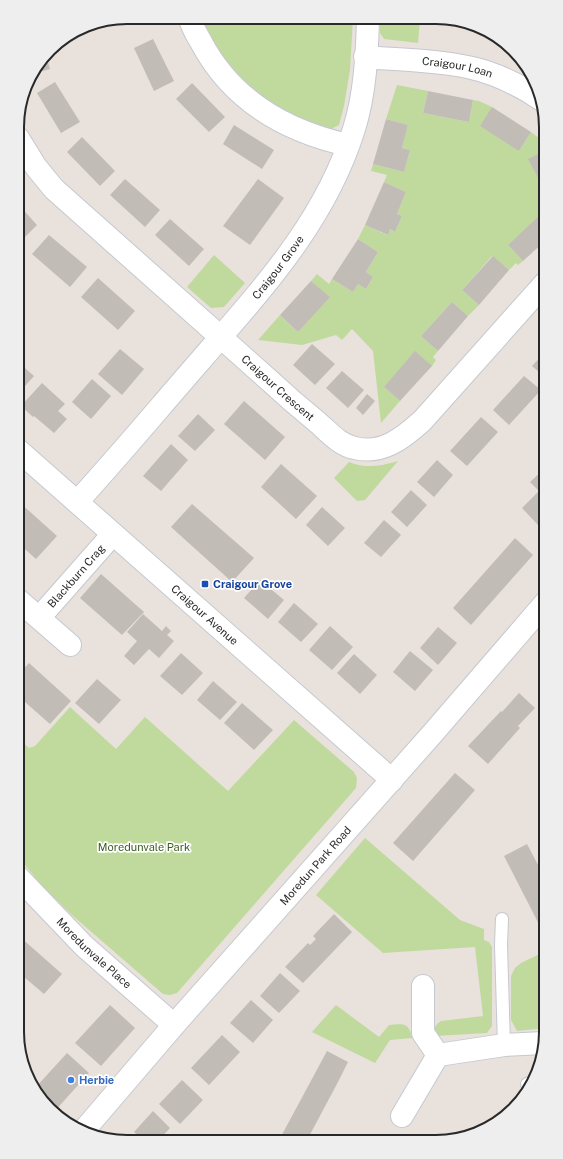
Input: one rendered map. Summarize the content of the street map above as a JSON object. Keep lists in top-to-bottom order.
{
  "streets": {
    "street": [
      "Craigour Loan",
      "Craigour Grove",
      "Craigour Crescent",
      "Blackburn Crag",
      "Craigour Avenue",
      "Moredun Park Road",
      "Moredunvale Place"
    ]
  },
  "crossings": [
    ["Craigour Loan", "Craigour Grove"],
    ["Craigour Grove", "Craigour Crescent"],
    ["Craigour Grove", "Craigour Avenue"],
    ["Blackburn Crag", "Craigour Avenue"],
    ["Craigour Avenue", "Moredun Park Road"],
    ["Moredun Park Road", "Moredunvale Place"]
  ],
  "parks": ["Moredunvale Park"],
  "places": {
    "transit": ["Craigour Grove"],
    "other": ["Herbie"]
  }
}
